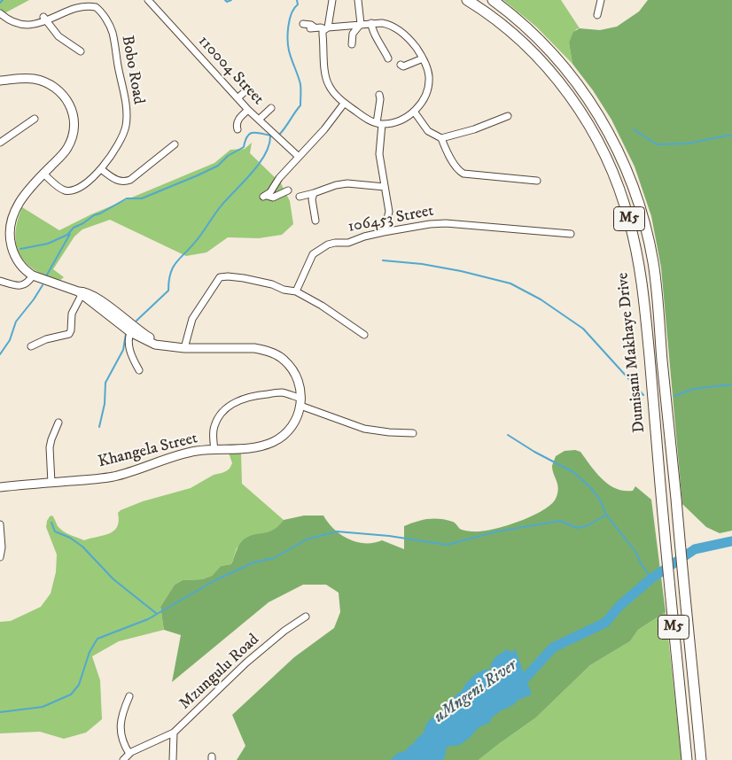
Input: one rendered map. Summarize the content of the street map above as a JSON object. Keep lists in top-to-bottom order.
{
  "streets": {
    "main road": ["M5", "Dumisani Makhaye Drive"],
    "street": [
      "Bobo Road",
      "110004 Street",
      "106453 Street",
      "Khangela Street",
      "Mzungulu Road"
    ]
  },
  "water": ["uMngeni River"]
}
